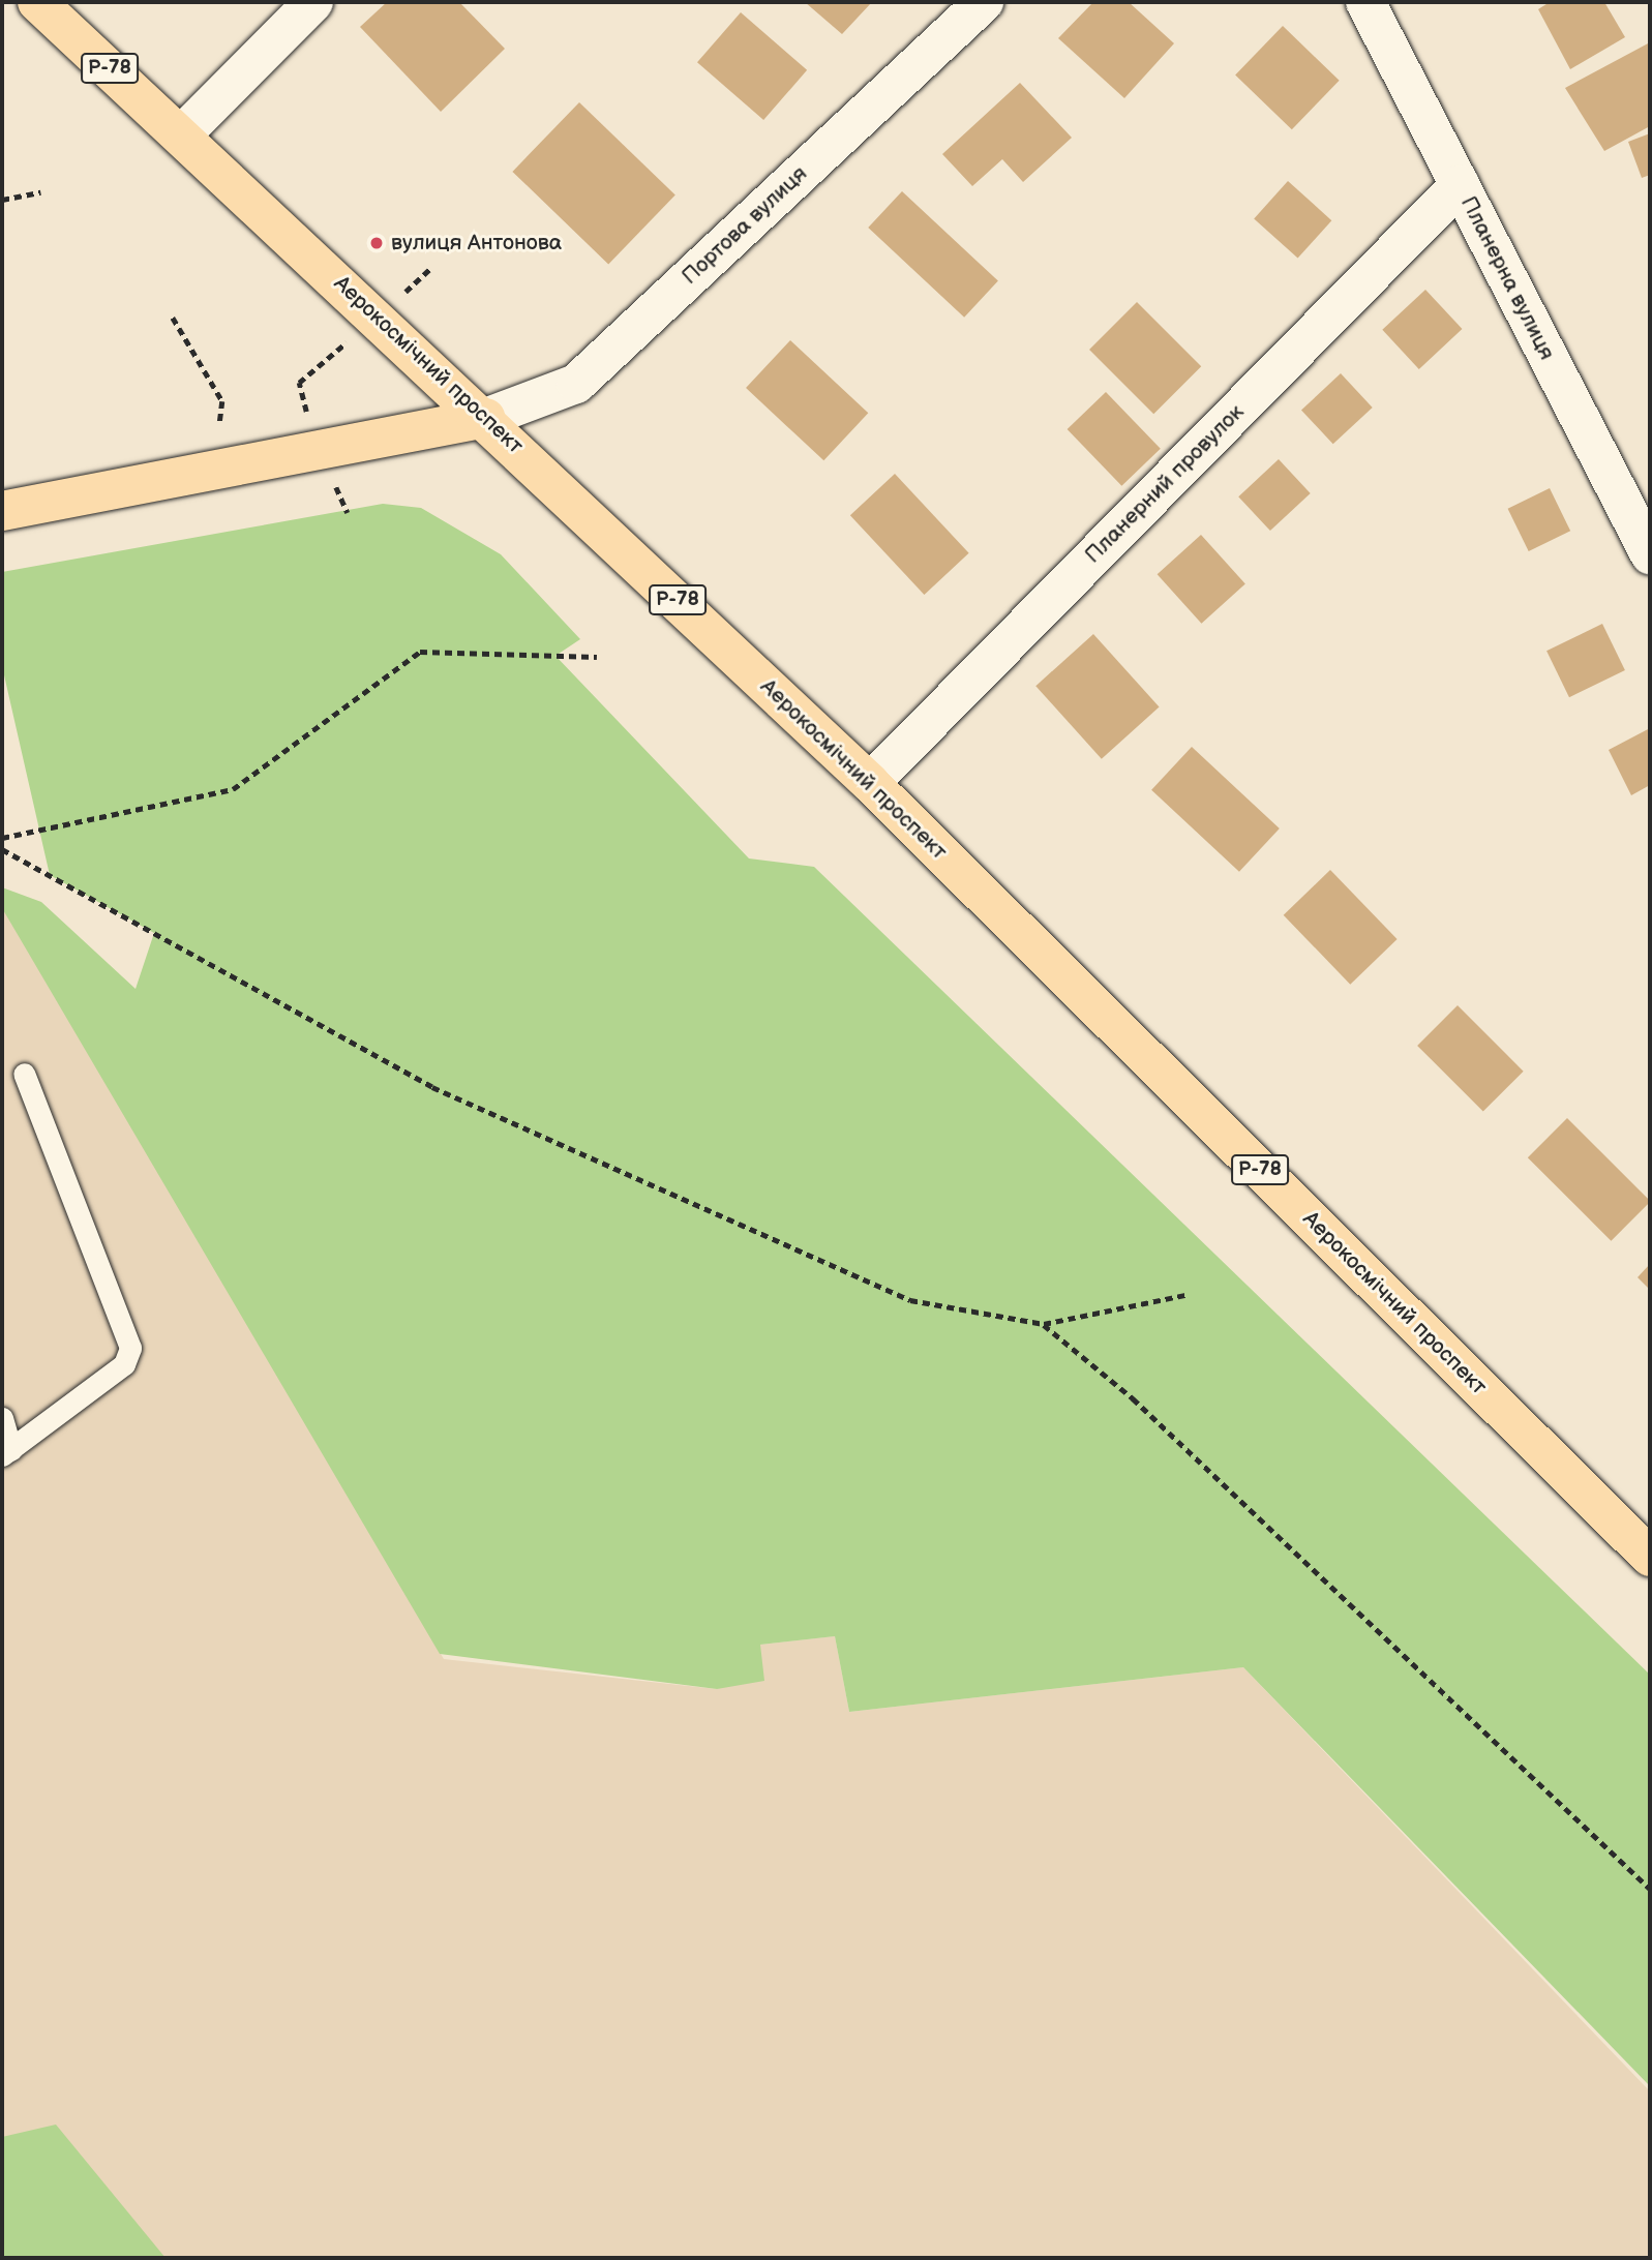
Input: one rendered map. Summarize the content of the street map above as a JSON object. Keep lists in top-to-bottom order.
{
  "streets": {
    "main road": ["Р-78", "Аерокосмічний проспект"],
    "street": ["Портова вулиця", "Планерна вулиця", "Планерний провулок"]
  },
  "crossings": [
    ["Портова вулиця", "Аерокосмічний проспект"],
    ["Планерна вулиця", "Планерний провулок"],
    ["Аерокосмічний проспект", "Планерний провулок"]
  ],
  "places": ["вулиця Антонова"]
}
